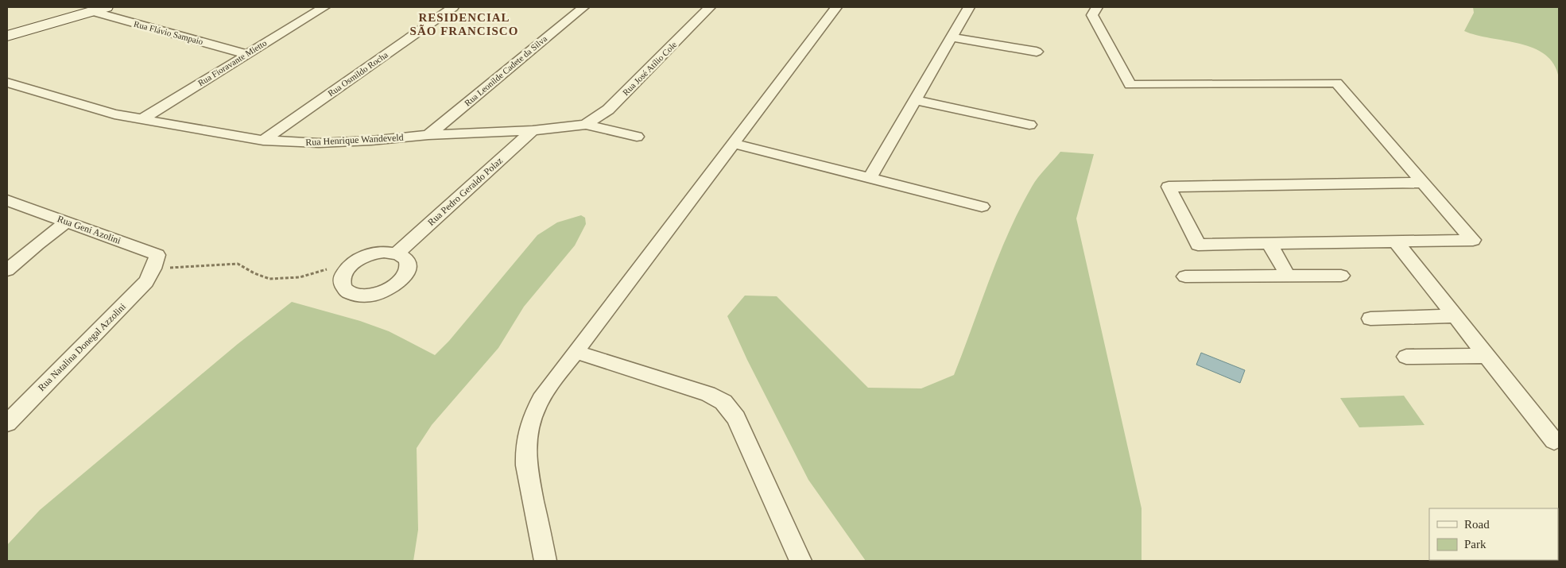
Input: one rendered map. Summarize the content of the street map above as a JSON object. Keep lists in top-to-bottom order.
{
  "streets": {
    "street": [
      "Rua Flávio Sampaio",
      "Rua Fioravante Mietto",
      "Rua José Atílio Cole",
      "Rua Leonilde Cadete da Silva",
      "Rua Osmildo Rocha",
      "Rua Henrique Wandeveld",
      "Rua Pedro Geraldo Polaz",
      "Rua Geni Azolini",
      "Rua Natalina Donegal Azzolini"
    ]
  },
  "crossings": [
    ["Rua Flávio Sampaio", "Rua Fioravante Mietto"],
    ["Rua Fioravante Mietto", "Rua Henrique Wandeveld"],
    ["Rua José Atílio Cole", "Rua Henrique Wandeveld"],
    ["Rua Leonilde Cadete da Silva", "Rua Henrique Wandeveld"],
    ["Rua Osmildo Rocha", "Rua Henrique Wandeveld"],
    ["Rua Henrique Wandeveld", "Rua Pedro Geraldo Polaz"],
    ["Rua Geni Azolini", "Rua Natalina Donegal Azzolini"]
  ],
  "districts": ["RESIDENCIAL SÃO FRANCISCO"],
  "legend": ["Road", "Park"]
}
